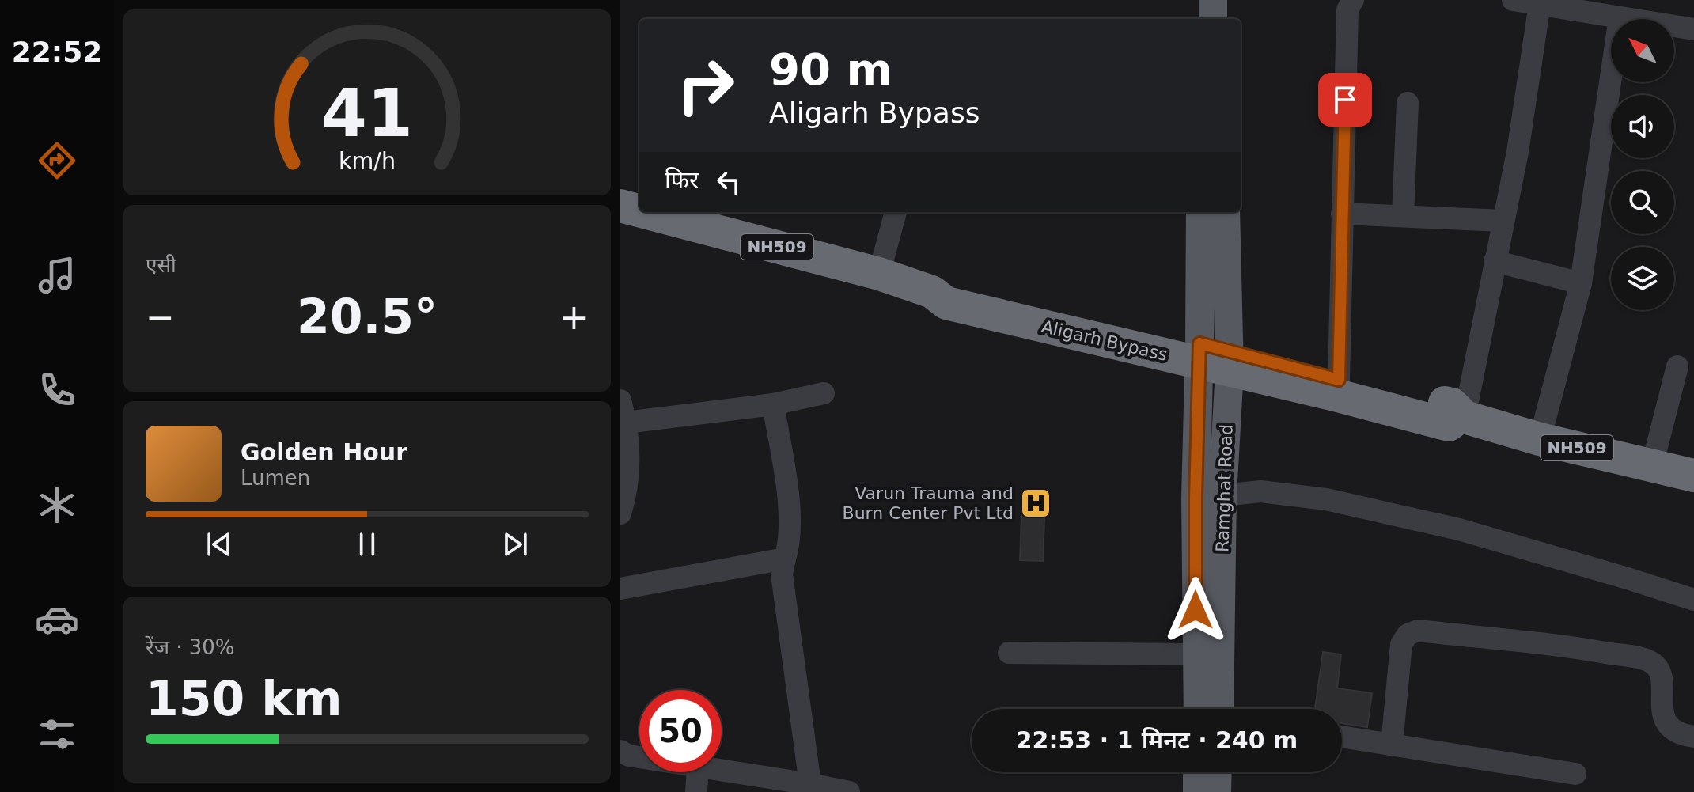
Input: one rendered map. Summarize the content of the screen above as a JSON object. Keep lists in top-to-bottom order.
{
  "streets": {
    "highway": ["NH509", "Aligarh Bypass"],
    "main road": ["Ramghat Road"]
  },
  "crossings": [
    ["Aligarh Bypass", "Ramghat Road"]
  ],
  "places": {
    "hospital": ["Varun Trauma and Burn Center Pvt Ltd"]
  },
  "north": "top left",
  "page": {
    "tabs": "22:52",
    "turn": ["90 m", "Aligarh Bypass"],
    "then": "फिर",
    "tile": [
      "एसी",
      ["रेंज · 30%", "150 km"]
    ],
    "heat": ["−", "20.5°", "+"],
    "song": ["Golden Hour", "Lumen"],
    "limit": "50",
    "trip": "22:53 · 1 मिनट · 240 m",
    "gauge": ["41", "km/h"]
  }
}
